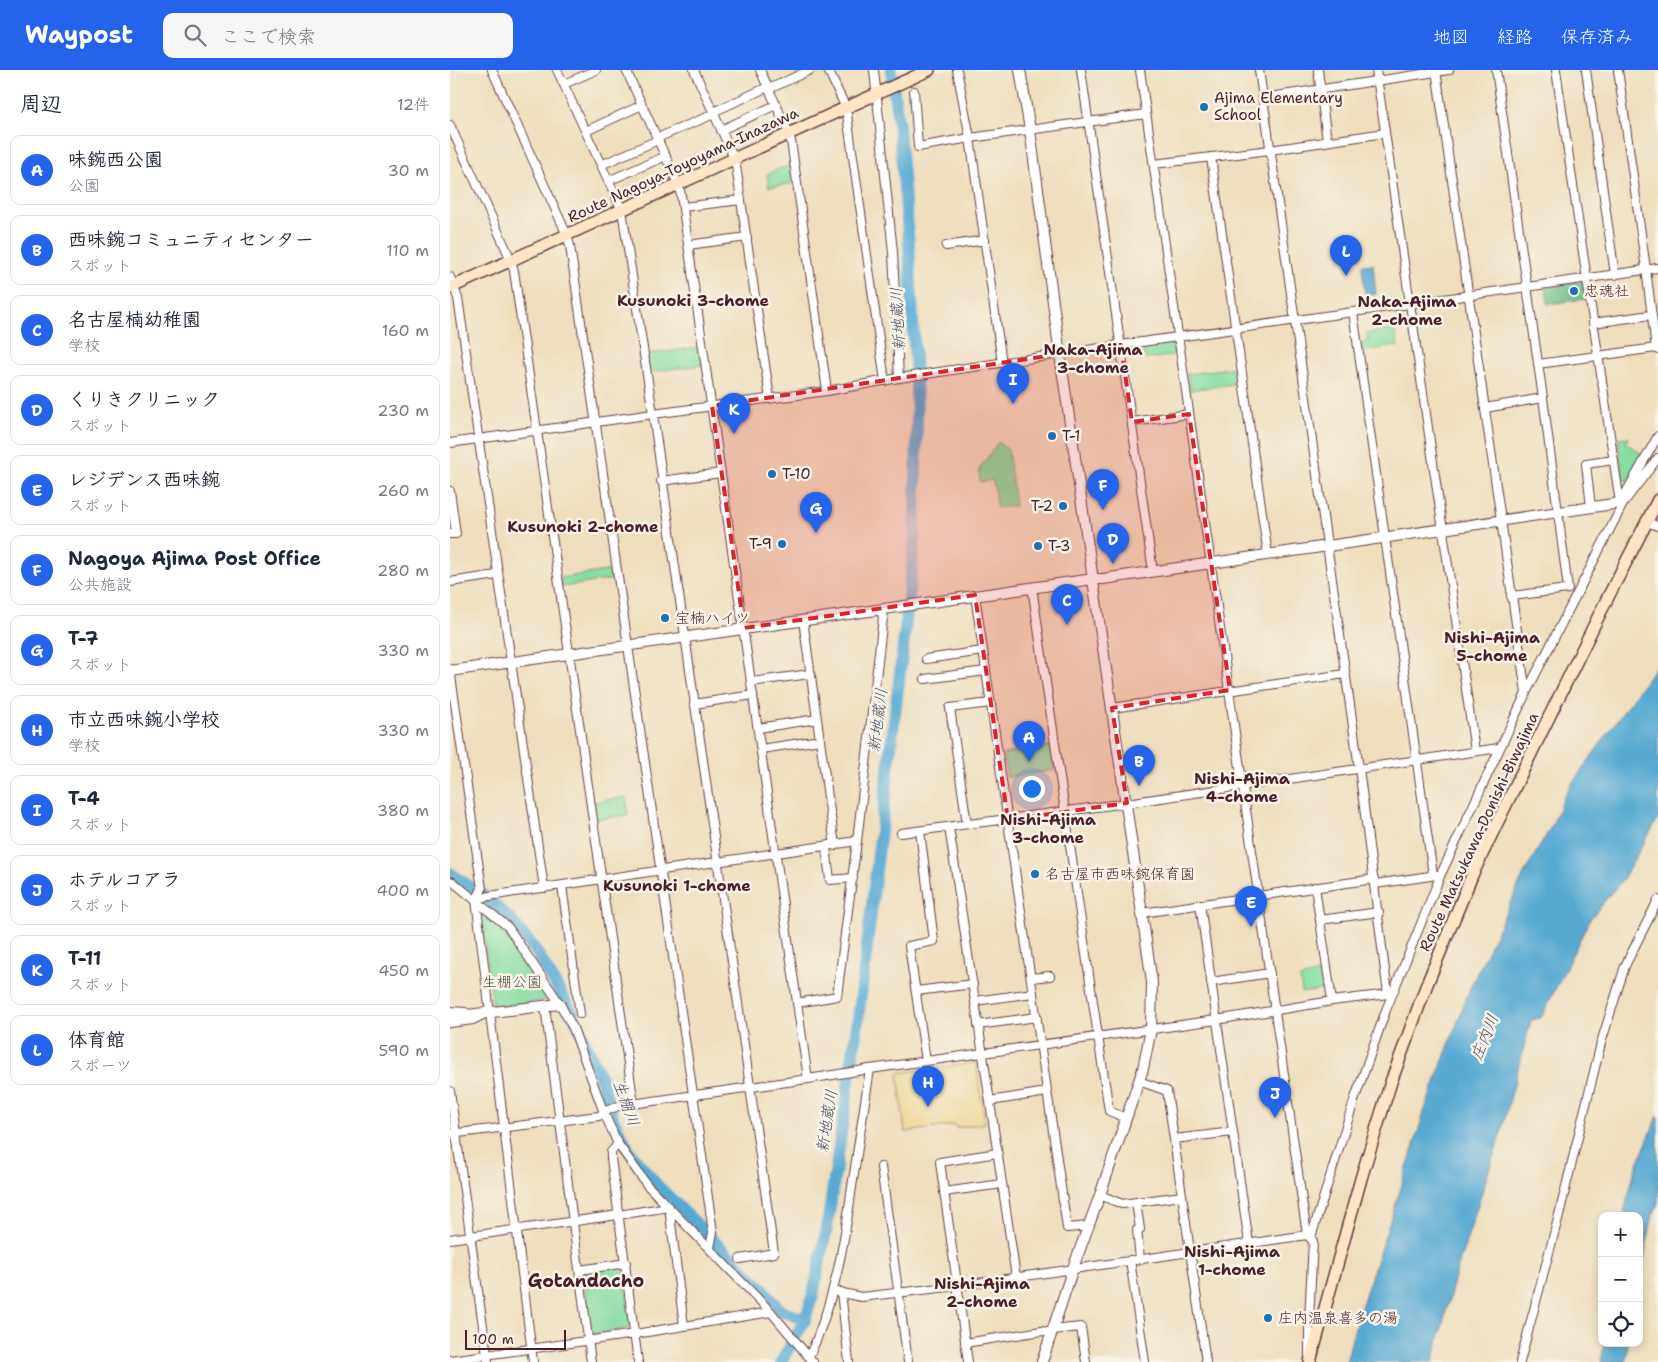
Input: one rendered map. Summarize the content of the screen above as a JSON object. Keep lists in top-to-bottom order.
{
  "streets": {
    "main road": ["Route Nagoya-Toyoyama-Inazawa", "Route Matsukawa-Donishi-Biwajima"]
  },
  "districts": [
    "Kusunoki 3-chome",
    "Naka-Ajima 2-chome",
    "Naka-Ajima 3-chome",
    "Kusunoki 2-chome",
    "Nishi-Ajima 5-chome",
    "Nishi-Ajima 4-chome",
    "Nishi-Ajima 3-chome",
    "Kusunoki 1-chome",
    "Nishi-Ajima 1-chome",
    "Gotandacho",
    "Nishi-Ajima 2-chome"
  ],
  "water": ["新地蔵川", "庄内川", "生棚川"],
  "parks": ["生棚公園"],
  "places": [
    "Ajima Elementary School",
    "忠魂社",
    "T-1",
    "T-10",
    "T-2",
    "T-9",
    "T-3",
    "宝楠ハイツ",
    "名古屋市西味鋺保育園",
    "庄内温泉喜多の湯"
  ],
  "scale_bar": "100 m",
  "page": {
    "header": "Waypost",
    "search": "ここで検索",
    "nav": ["地図", "経路", "保存済み"],
    "heading": ["周辺", "12件"],
    "list": [
      {
        "mark": "A",
        "name": "味鋺西公園",
        "note": "公園",
        "value": "30 m"
      },
      {
        "mark": "B",
        "name": "西味鋺コミュニティセンター",
        "note": "スポット",
        "value": "110 m"
      },
      {
        "mark": "C",
        "name": "名古屋楠幼稚園",
        "note": "学校",
        "value": "160 m"
      },
      {
        "mark": "D",
        "name": "くりきクリニック",
        "note": "スポット",
        "value": "230 m"
      },
      {
        "mark": "E",
        "name": "レジデンス西味鋺",
        "note": "スポット",
        "value": "260 m"
      },
      {
        "mark": "F",
        "name": "Nagoya Ajima Post Office",
        "note": "公共施設",
        "value": "280 m"
      },
      {
        "mark": "G",
        "name": "T-7",
        "note": "スポット",
        "value": "330 m"
      },
      {
        "mark": "H",
        "name": "市立西味鋺小学校",
        "note": "学校",
        "value": "330 m"
      },
      {
        "mark": "I",
        "name": "T-4",
        "note": "スポット",
        "value": "380 m"
      },
      {
        "mark": "J",
        "name": "ホテルコアラ",
        "note": "スポット",
        "value": "400 m"
      },
      {
        "mark": "K",
        "name": "T-11",
        "note": "スポット",
        "value": "450 m"
      },
      {
        "mark": "L",
        "name": "体育館",
        "note": "スポーツ",
        "value": "590 m"
      }
    ],
    "pins": [
      "L",
      "I",
      "K",
      "F",
      "G",
      "D",
      "C",
      "A",
      "B",
      "E",
      "H",
      "J"
    ],
    "map_buttons": ["+", "−"],
    "scale": "100 m"
  }
}
